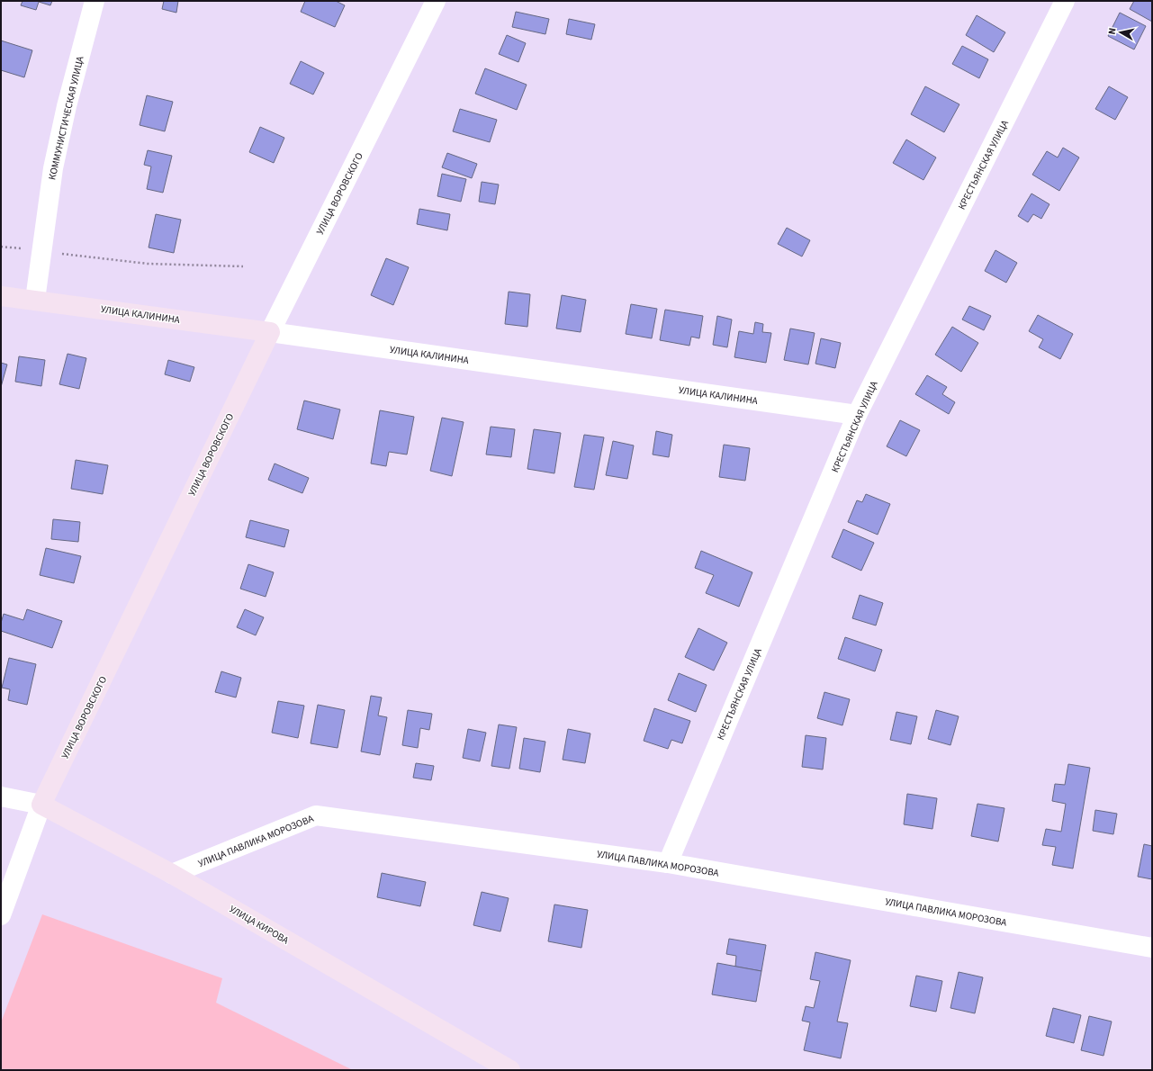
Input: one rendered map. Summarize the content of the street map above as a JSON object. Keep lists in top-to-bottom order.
{
  "streets": {
    "street": [
      "КОММУНИСТИЧЕСКАЯ УЛИЦА",
      "КРЕСТЬЯНСКАЯ УЛИЦА",
      "УЛИЦА ВОРОВСКОГО",
      "УЛИЦА КАЛИНИНА",
      "УЛИЦА ПАВЛИКА МОРОЗОВА",
      "УЛИЦА КИРОВА"
    ]
  },
  "crossings": [
    ["КОММУНИСТИЧЕСКАЯ УЛИЦА", "УЛИЦА КАЛИНИНА"],
    ["КРЕСТЬЯНСКАЯ УЛИЦА", "УЛИЦА КАЛИНИНА"],
    ["КРЕСТЬЯНСКАЯ УЛИЦА", "УЛИЦА ПАВЛИКА МОРОЗОВА"],
    ["УЛИЦА ВОРОВСКОГО", "УЛИЦА КАЛИНИНА"],
    ["УЛИЦА ВОРОВСКОГО", "УЛИЦА КИРОВА"],
    ["УЛИЦА ПАВЛИКА МОРОЗОВА", "УЛИЦА КИРОВА"]
  ],
  "north": "left"
}
